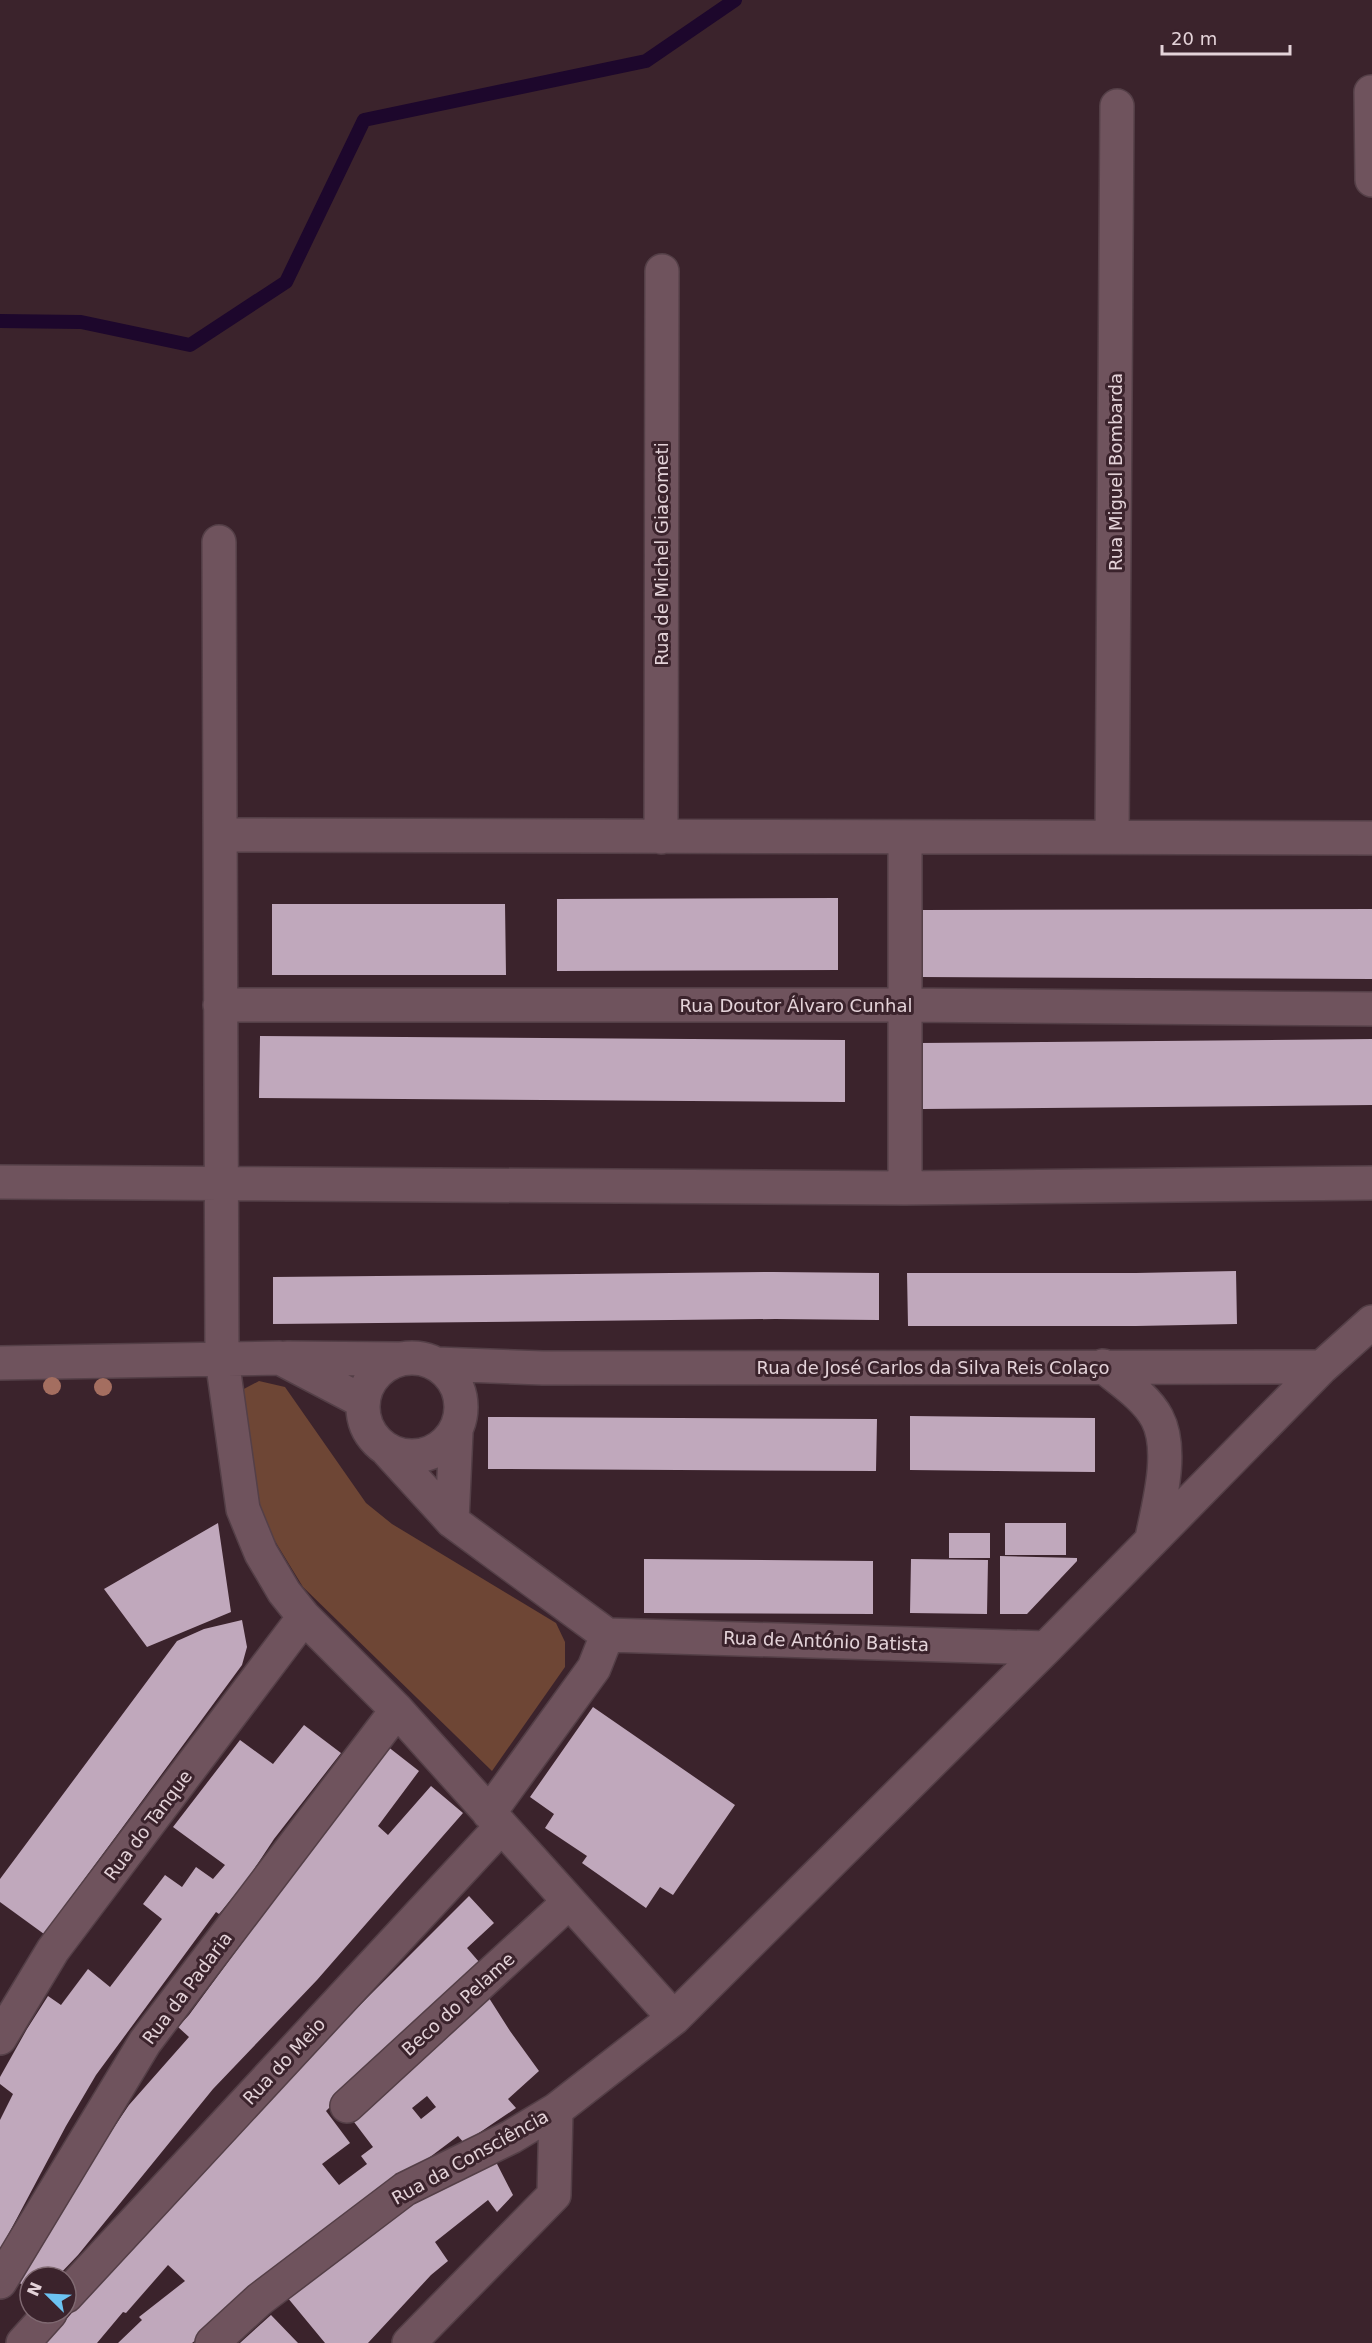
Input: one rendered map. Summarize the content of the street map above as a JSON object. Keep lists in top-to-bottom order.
{
  "streets": {
    "street": [
      "Rua Miguel Bombarda",
      "Rua de Michel Giacometi",
      "Rua Doutor Álvaro Cunhal",
      "Rua de José Carlos da Silva Reis Colaço",
      "Rua de António Batista",
      "Rua do Tanque",
      "Rua da Padaria",
      "Beco do Pelame",
      "Rua do Meio",
      "Rua da Consciência"
    ]
  },
  "crossings": [
    ["Rua de José Carlos da Silva Reis Colaço", "Rua da Consciência"],
    ["Rua de António Batista", "Rua do Meio"],
    ["Rua de António Batista", "Rua da Consciência"]
  ],
  "scale_bar": "20 m",
  "north": "top left"
}
